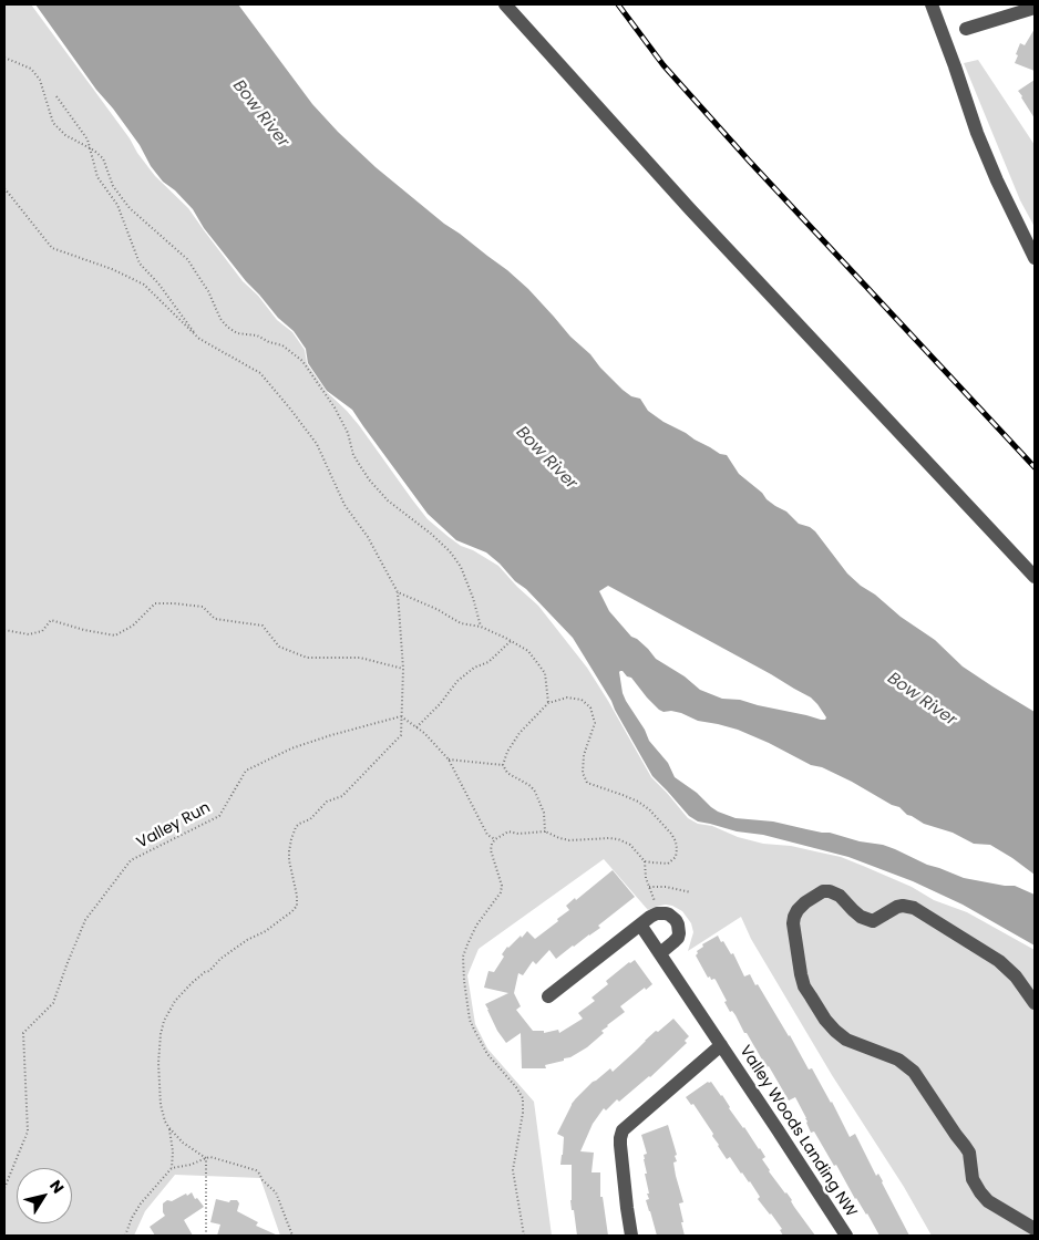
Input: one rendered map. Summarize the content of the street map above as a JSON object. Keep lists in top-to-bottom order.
{
  "streets": {
    "street": ["Valley Woods Landing NW"],
    "path": ["Valley Run"]
  },
  "water": ["Bow River"],
  "north": "top right"
}
